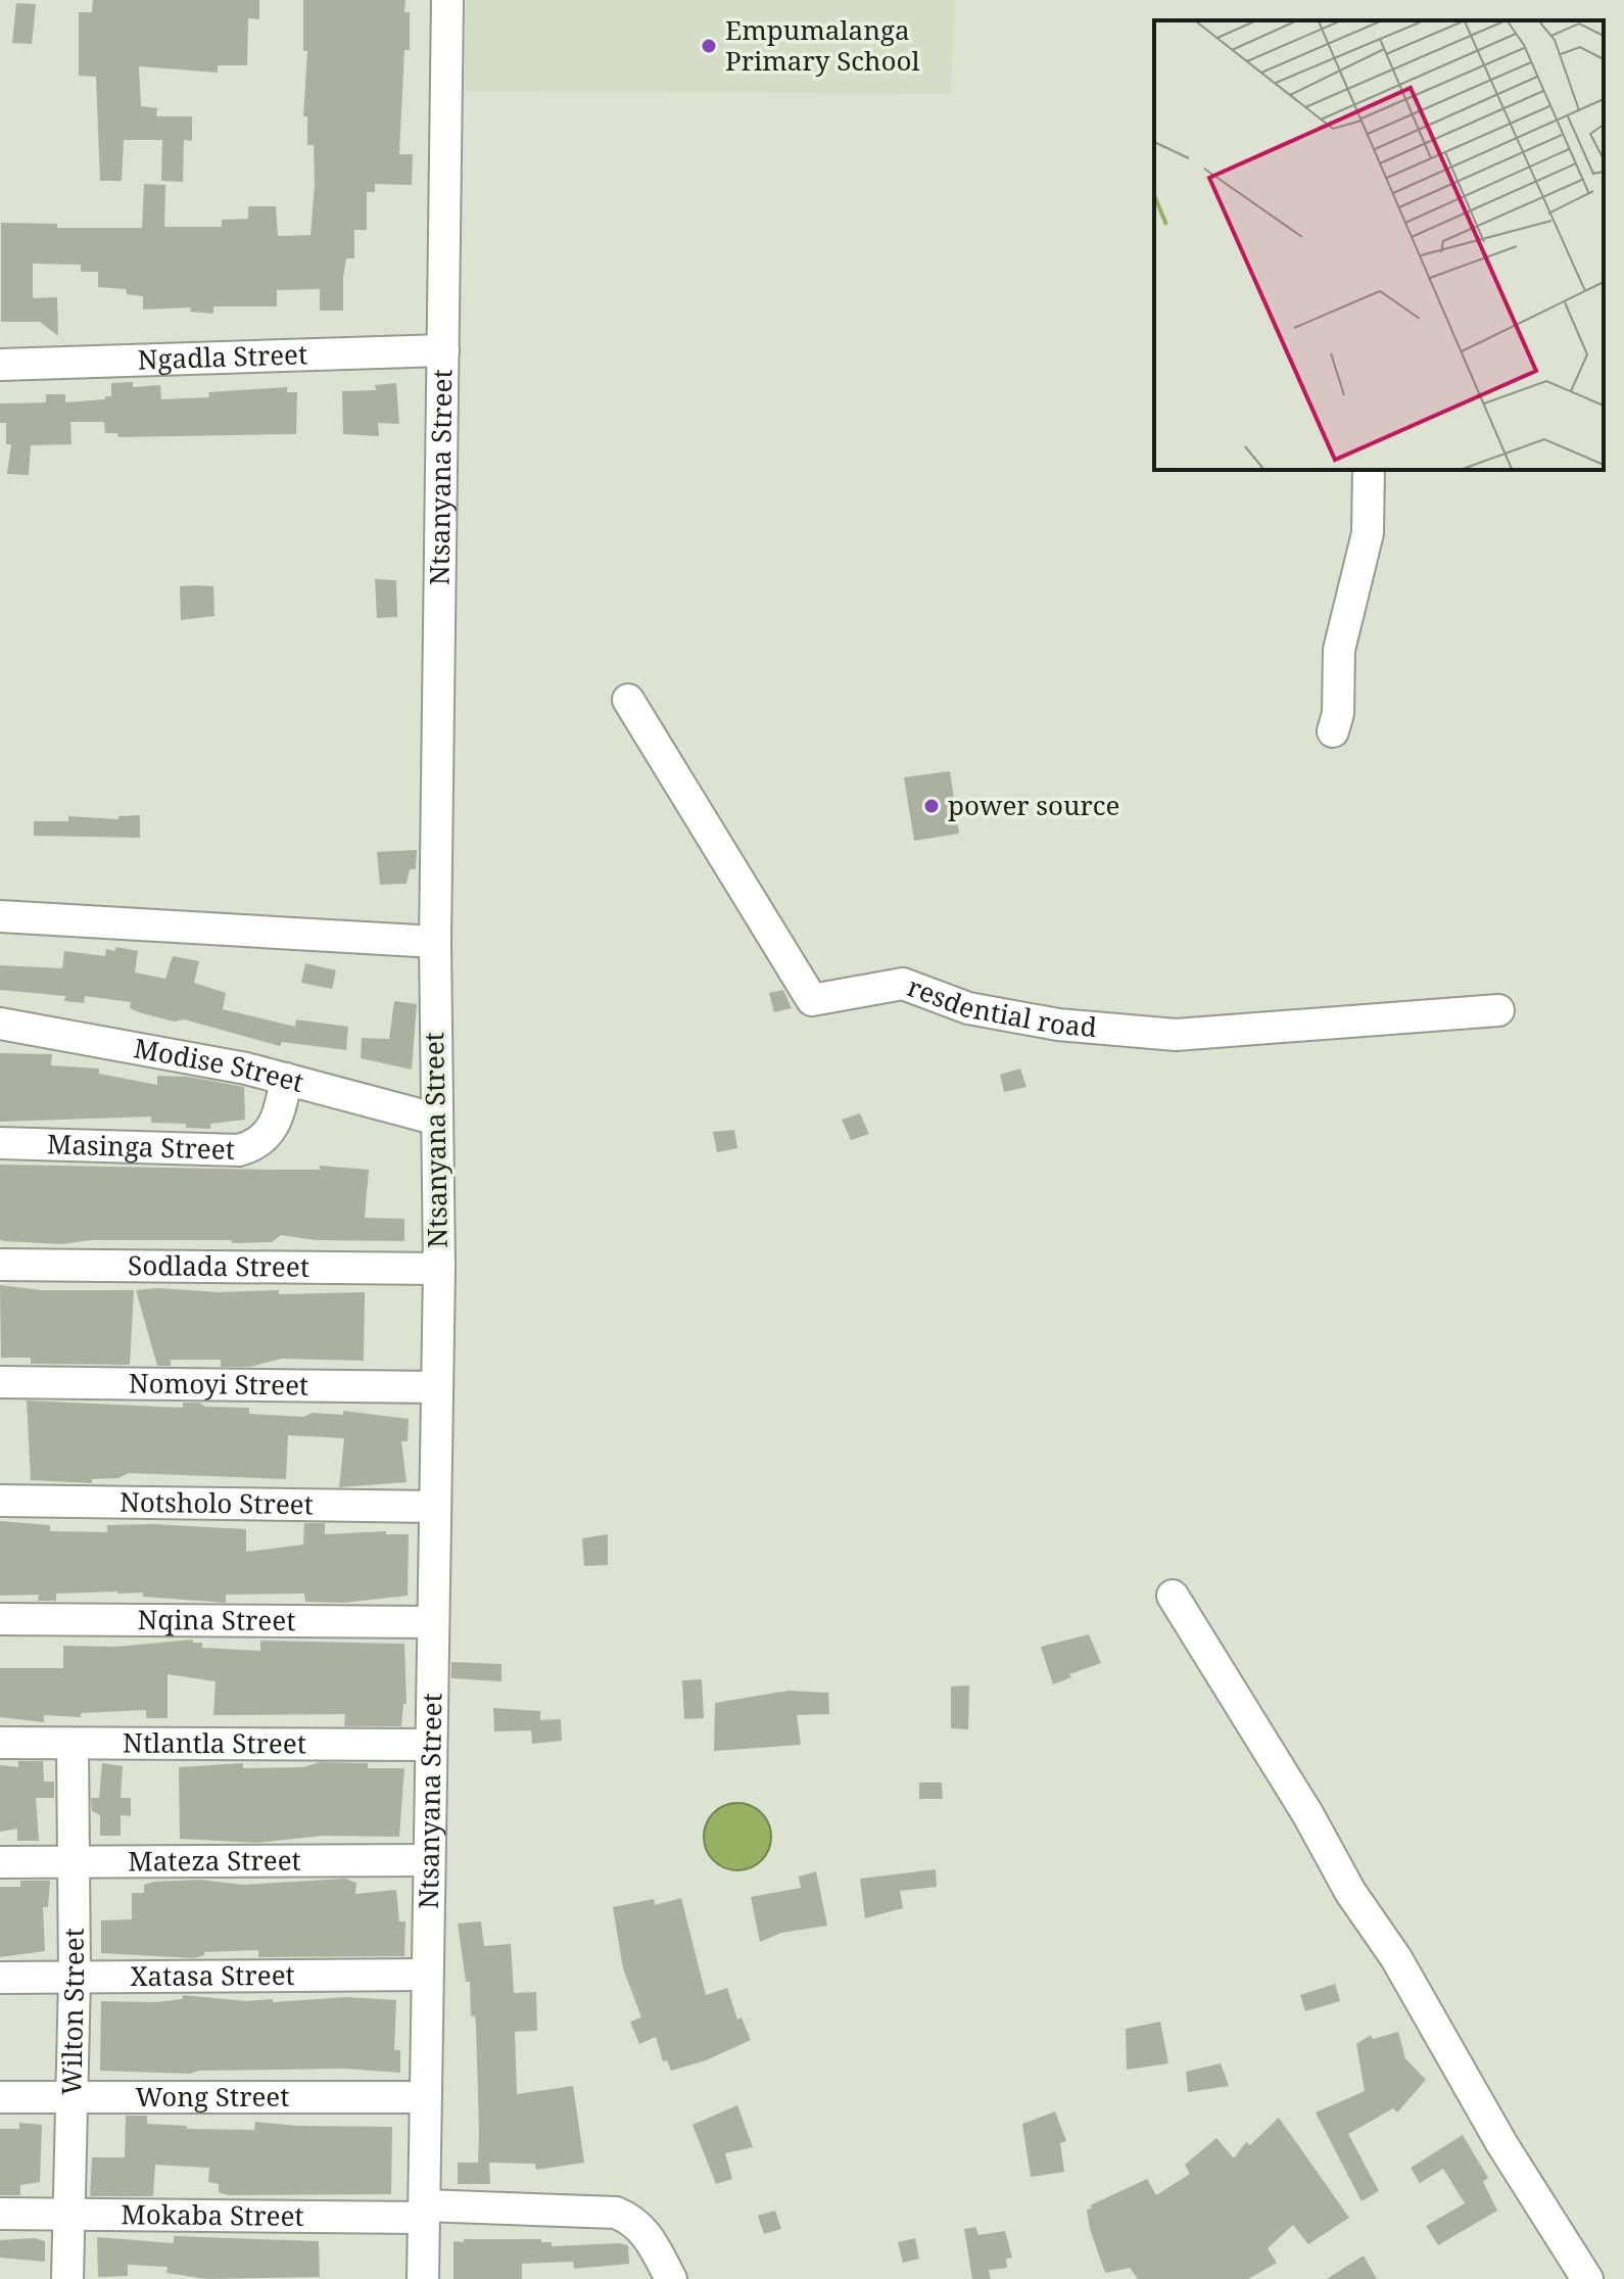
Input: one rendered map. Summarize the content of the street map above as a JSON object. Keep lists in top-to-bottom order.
{
  "streets": {
    "street": [
      "Ngadla Street",
      "Ntsanyana Street",
      "resdential road",
      "Modise Street",
      "Masinga Street",
      "Sodlada Street",
      "Nomoyi Street",
      "Notsholo Street",
      "Nqina Street",
      "Ntlantla Street",
      "Mateza Street",
      "Xatasa Street",
      "Wilton Street",
      "Wong Street",
      "Mokaba Street"
    ]
  },
  "crossings": [
    ["Ngadla Street", "Ntsanyana Street"],
    ["Ntsanyana Street", "Modise Street"],
    ["Ntsanyana Street", "Sodlada Street"],
    ["Ntsanyana Street", "Nomoyi Street"],
    ["Ntsanyana Street", "Notsholo Street"],
    ["Ntsanyana Street", "Nqina Street"],
    ["Ntsanyana Street", "Ntlantla Street"],
    ["Ntsanyana Street", "Mateza Street"],
    ["Ntsanyana Street", "Xatasa Street"],
    ["Ntsanyana Street", "Wong Street"],
    ["Ntsanyana Street", "Mokaba Street"],
    ["Modise Street", "Masinga Street"],
    ["Ntlantla Street", "Wilton Street"],
    ["Mateza Street", "Wilton Street"],
    ["Xatasa Street", "Wilton Street"],
    ["Wilton Street", "Wong Street"],
    ["Wilton Street", "Mokaba Street"]
  ],
  "places": ["Empumalanga Primary School", "power source"]
}
